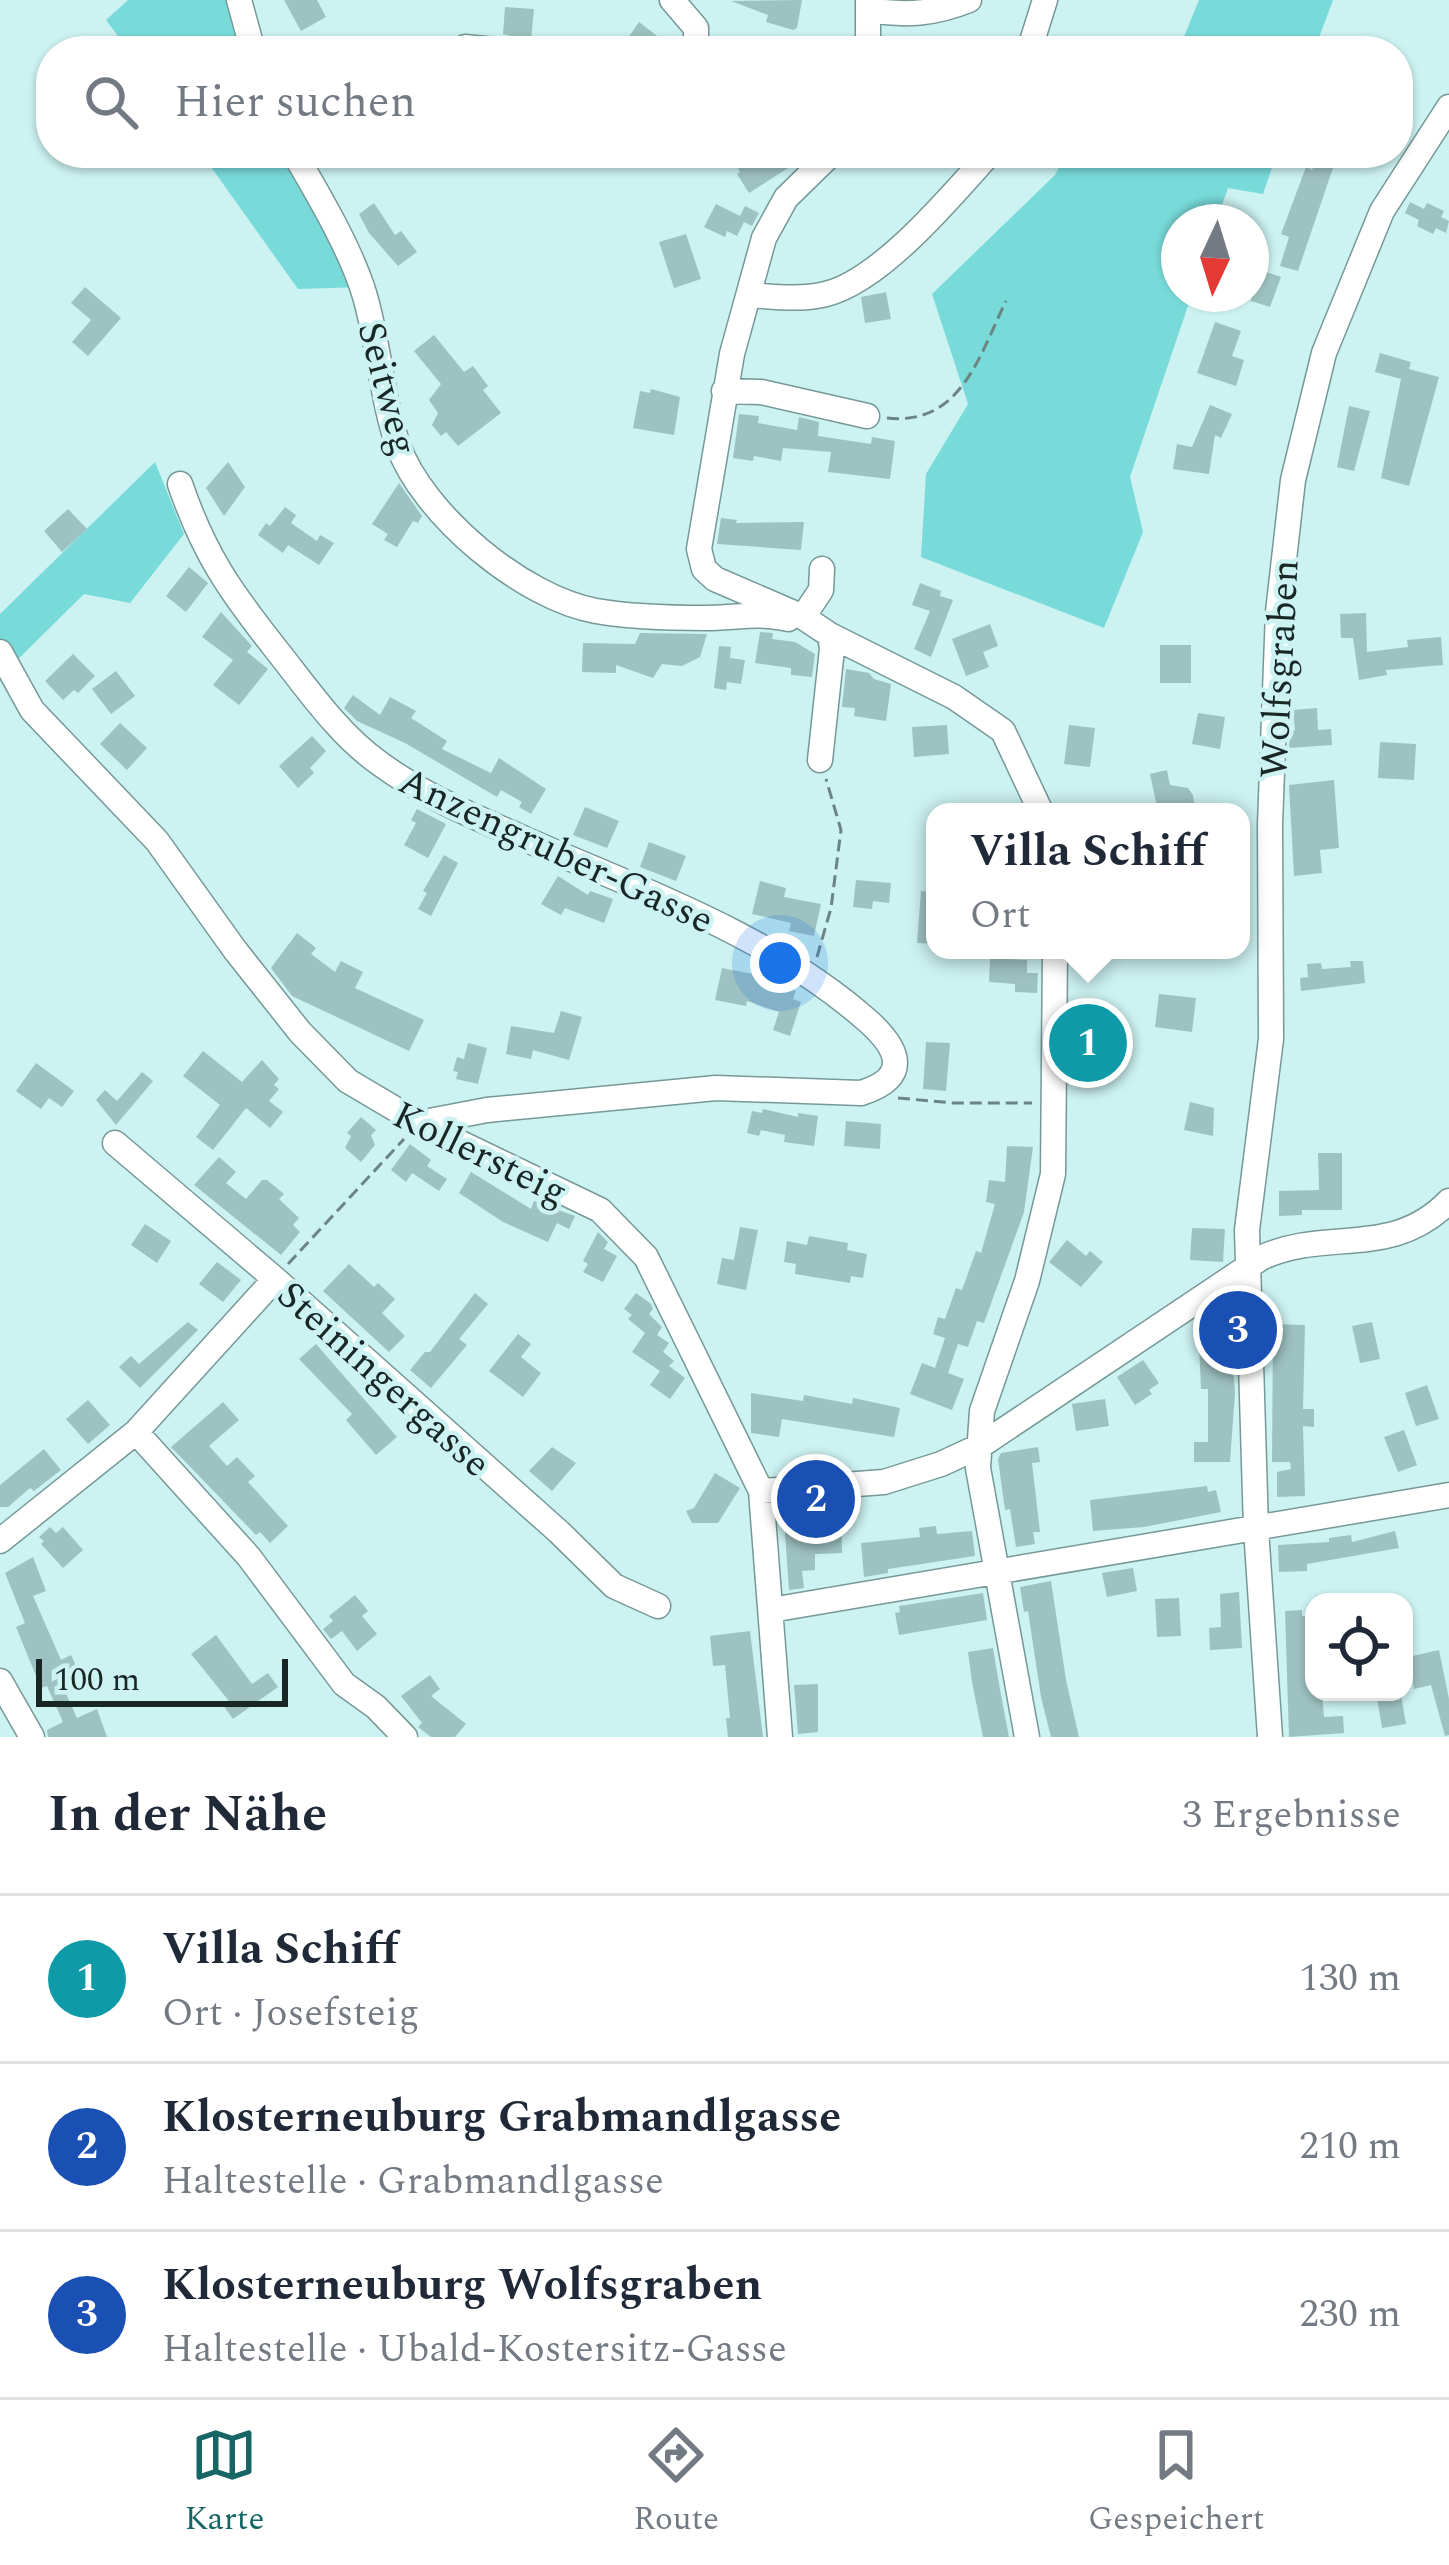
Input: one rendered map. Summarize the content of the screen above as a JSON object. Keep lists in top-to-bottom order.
{
  "streets": {
    "street": [
      "Seitweg",
      "Wolfsgraben",
      "Anzengruber-Gasse",
      "Kollersteig",
      "Steiningergasse"
    ]
  },
  "scale_bar": "100 m",
  "north": "bottom",
  "page": {
    "search": "Hier suchen",
    "popup": ["Villa Schiff", "Ort"],
    "pins": ["1", "3", "2"],
    "scale": "100 m",
    "heading": ["In der Nähe", "3 Ergebnisse"],
    "list": [
      {
        "mark": "1",
        "name": "Villa Schiff",
        "note": "Ort · Josefsteig",
        "value": "130 m"
      },
      {
        "mark": "2",
        "name": "Klosterneuburg Grabmandlgasse",
        "note": "Haltestelle · Grabmandlgasse",
        "value": "210 m"
      },
      {
        "mark": "3",
        "name": "Klosterneuburg Wolfsgraben",
        "note": "Haltestelle · Ubald-Kostersitz-Gasse",
        "value": "230 m"
      }
    ],
    "nav": ["Karte", "Route", "Gespeichert"]
  }
}
